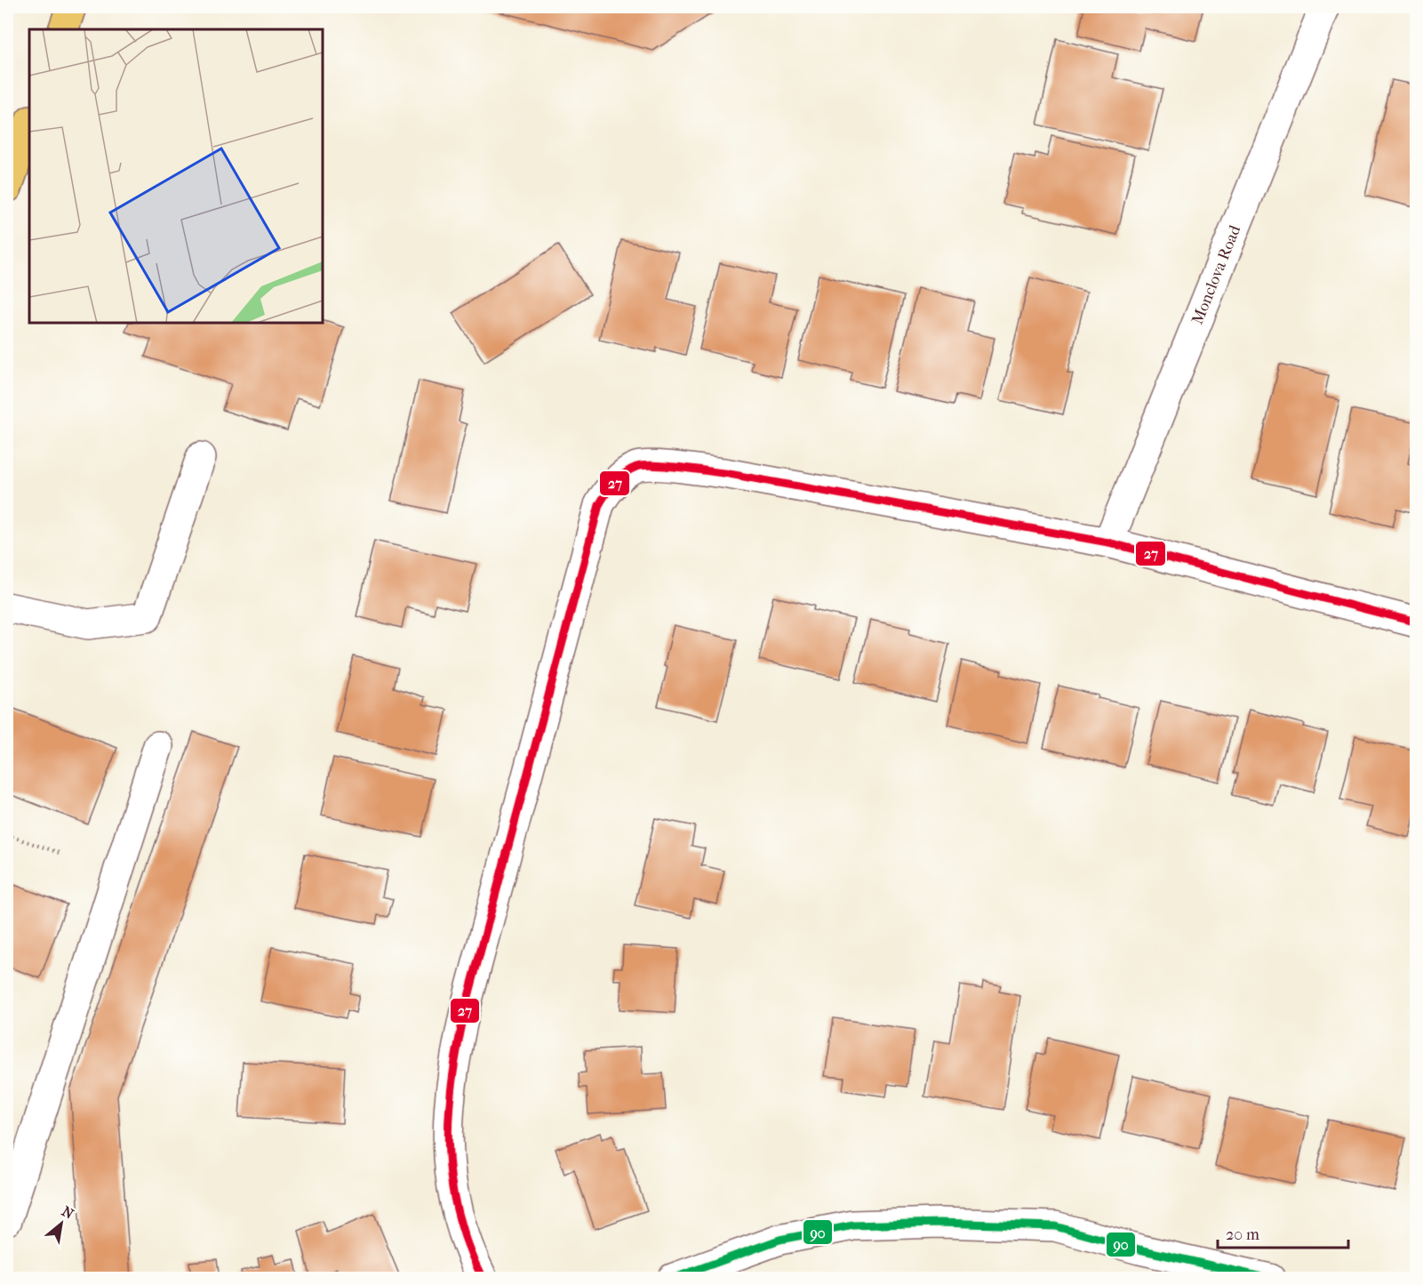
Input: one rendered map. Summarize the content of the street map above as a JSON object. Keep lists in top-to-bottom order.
{
  "streets": {
    "street": ["Monclova Road"]
  },
  "lines": ["transit line 27", "transit line 90"],
  "scale_bar": "20 m",
  "north": "top right"
}
